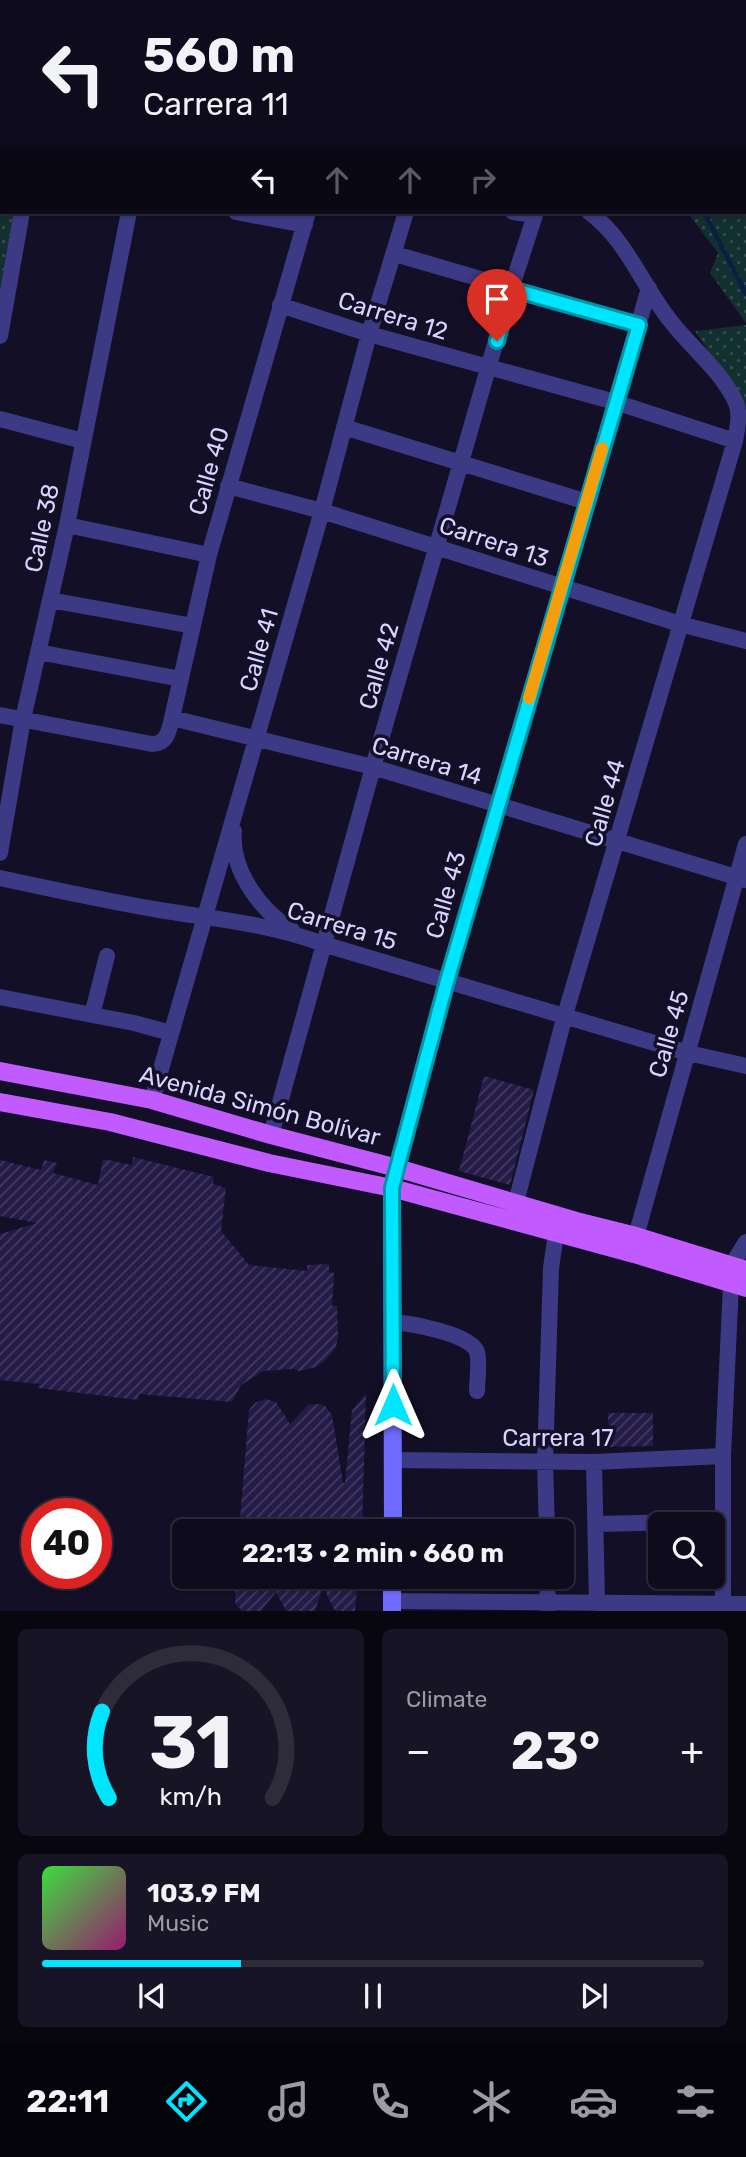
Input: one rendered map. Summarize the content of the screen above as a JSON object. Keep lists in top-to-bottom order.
{
  "streets": {
    "main road": ["Avenida Simón Bolívar"],
    "street": [
      "Carrera 12",
      "Calle 40",
      "Calle 38",
      "Carrera 13",
      "Calle 41",
      "Calle 42",
      "Carrera 14",
      "Calle 44",
      "Calle 43",
      "Carrera 15",
      "Calle 45",
      "Carrera 17"
    ]
  },
  "crossings": [
    ["Carrera 12", "Calle 40"],
    ["Carrera 12", "Calle 41"],
    ["Carrera 12", "Calle 42"],
    ["Carrera 12", "Calle 44"],
    ["Carrera 12", "Calle 43"],
    ["Calle 40", "Calle 38"],
    ["Calle 40", "Carrera 13"],
    ["Calle 40", "Carrera 14"],
    ["Carrera 13", "Calle 41"],
    ["Carrera 13", "Calle 42"],
    ["Carrera 13", "Calle 44"],
    ["Carrera 13", "Calle 43"],
    ["Calle 41", "Carrera 14"],
    ["Calle 41", "Carrera 15"],
    ["Calle 41", "Avenida Simón Bolívar"],
    ["Calle 42", "Carrera 14"],
    ["Calle 42", "Carrera 15"],
    ["Calle 42", "Avenida Simón Bolívar"],
    ["Carrera 14", "Calle 44"],
    ["Carrera 14", "Calle 43"],
    ["Carrera 14", "Calle 45"],
    ["Calle 44", "Calle 43"],
    ["Calle 44", "Carrera 15"],
    ["Calle 44", "Avenida Simón Bolívar"],
    ["Calle 43", "Carrera 15"],
    ["Calle 43", "Avenida Simón Bolívar"],
    ["Calle 43", "Carrera 17"],
    ["Carrera 15", "Calle 45"],
    ["Calle 45", "Avenida Simón Bolívar"]
  ],
  "page": {
    "turn": ["560 m", "Carrera 11"],
    "limit": "40",
    "trip": "22:13 · 2 min · 660 m",
    "tile": "Climate",
    "heat": ["−", "23°", "+"],
    "song": ["103.9 FM", "Music"],
    "tabs": "22:11",
    "gauge": ["31", "km/h"]
  }
}
